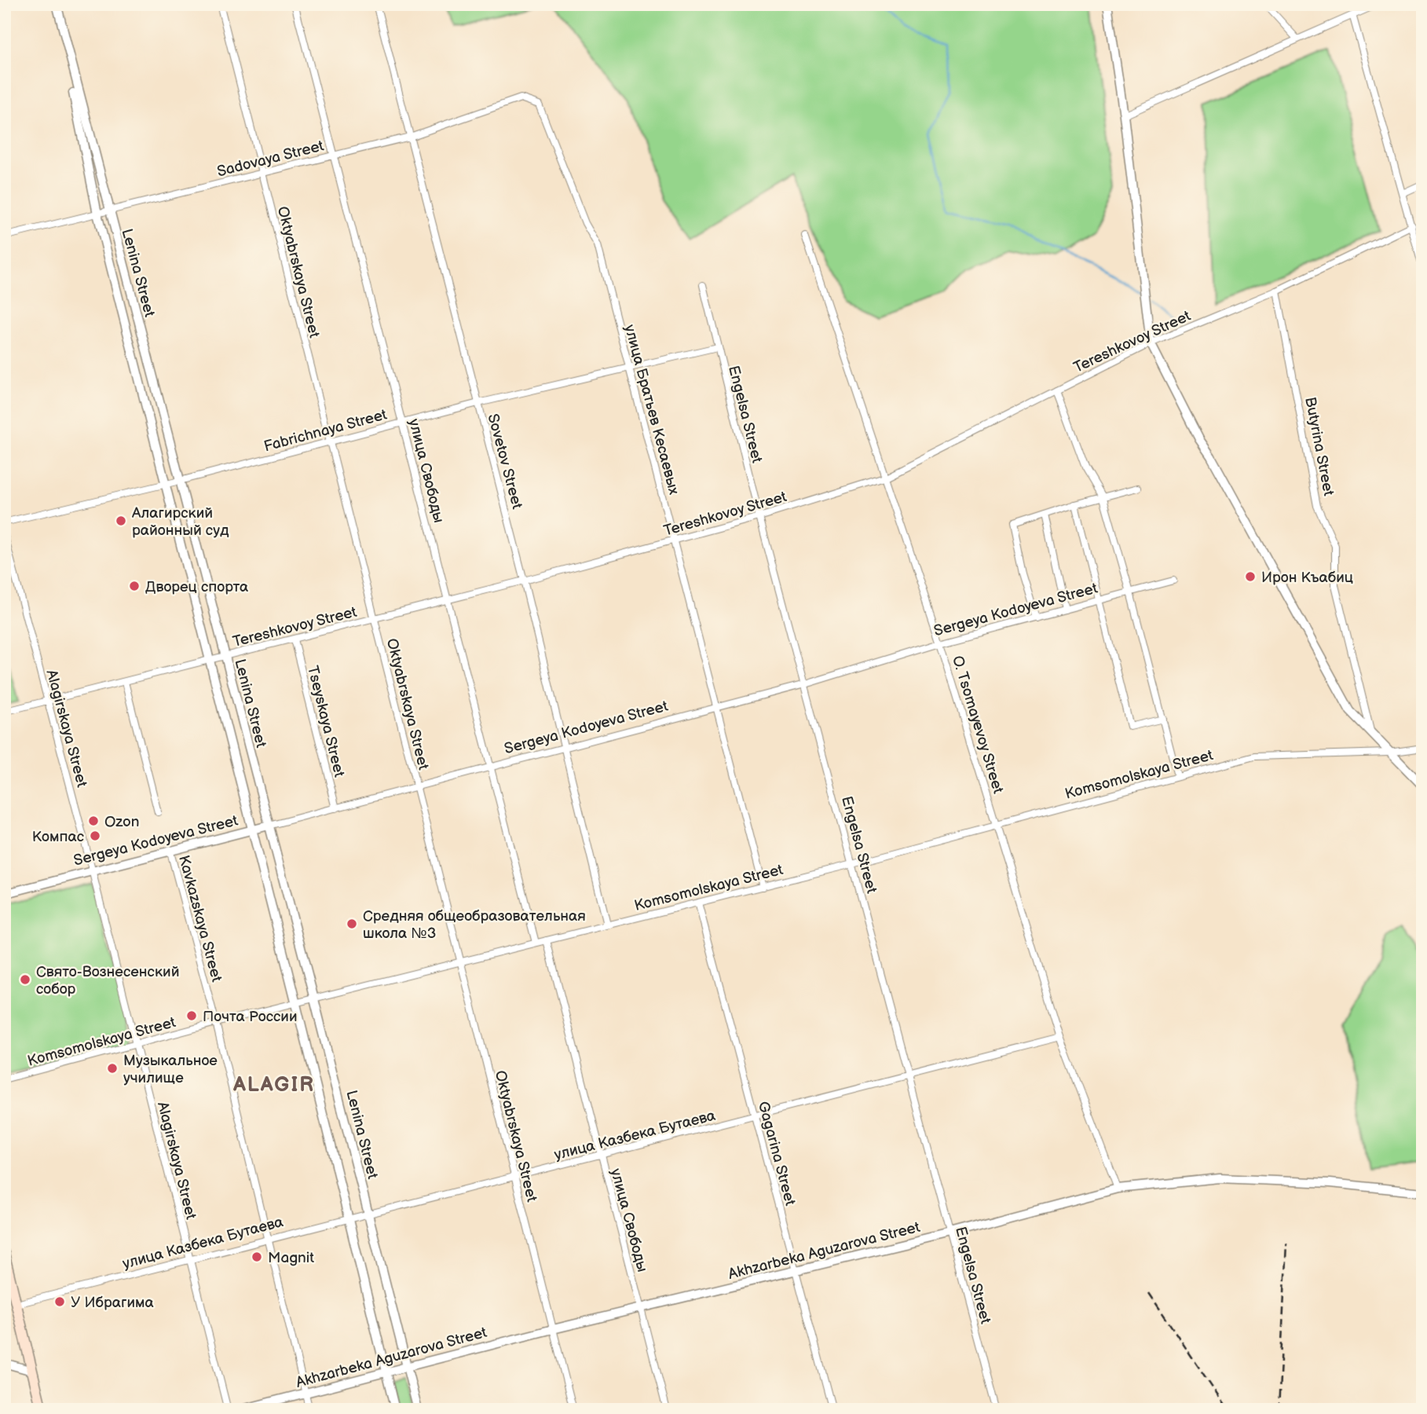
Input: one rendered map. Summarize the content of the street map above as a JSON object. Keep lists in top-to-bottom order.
{
  "streets": {
    "street": [
      "Sadovaya Street",
      "Oktyabrskaya Street",
      "Lenina Street",
      "Tereshkovoy Street",
      "улица Братьев Кесаевых",
      "Engelsa Street",
      "Fabrichnaya Street",
      "Butyrina Street",
      "Sovetov Street",
      "улица Свободы",
      "Sergeya Kodoyeva Street",
      "Tseyskaya Street",
      "O. Tsomayevoy Street",
      "Alagirskaya Street",
      "Komsomolskaya Street",
      "Kavkazskaya Street",
      "улица Казбека Бутаева",
      "Gagarina Street",
      "Akhzarbeka Aguzarova Street"
    ]
  },
  "crossings": [
    ["Sadovaya Street", "Oktyabrskaya Street"],
    ["Sadovaya Street", "Lenina Street"],
    ["Sadovaya Street", "улица Братьев Кесаевых"],
    ["Sadovaya Street", "Sovetov Street"],
    ["Sadovaya Street", "улица Свободы"],
    ["Oktyabrskaya Street", "Tereshkovoy Street"],
    ["Oktyabrskaya Street", "Fabrichnaya Street"],
    ["Oktyabrskaya Street", "Sergeya Kodoyeva Street"],
    ["Oktyabrskaya Street", "Komsomolskaya Street"],
    ["Oktyabrskaya Street", "улица Казбека Бутаева"],
    ["Oktyabrskaya Street", "Akhzarbeka Aguzarova Street"],
    ["Lenina Street", "Tereshkovoy Street"],
    ["Lenina Street", "Fabrichnaya Street"],
    ["Lenina Street", "Sergeya Kodoyeva Street"],
    ["Lenina Street", "Komsomolskaya Street"],
    ["Lenina Street", "улица Казбека Бутаева"],
    ["Lenina Street", "Akhzarbeka Aguzarova Street"],
    ["Tereshkovoy Street", "улица Братьев Кесаевых"],
    ["Tereshkovoy Street", "Engelsa Street"],
    ["Tereshkovoy Street", "Butyrina Street"],
    ["Tereshkovoy Street", "Sovetov Street"],
    ["Tereshkovoy Street", "улица Свободы"],
    ["Tereshkovoy Street", "Tseyskaya Street"],
    ["Tereshkovoy Street", "O. Tsomayevoy Street"],
    ["Tereshkovoy Street", "Alagirskaya Street"],
    ["улица Братьев Кесаевых", "Fabrichnaya Street"],
    ["улица Братьев Кесаевых", "Sergeya Kodoyeva Street"],
    ["улица Братьев Кесаевых", "Komsomolskaya Street"],
    ["Engelsa Street", "Fabrichnaya Street"],
    ["Engelsa Street", "Sergeya Kodoyeva Street"],
    ["Engelsa Street", "Komsomolskaya Street"],
    ["Engelsa Street", "улица Казбека Бутаева"],
    ["Engelsa Street", "Akhzarbeka Aguzarova Street"],
    ["Fabrichnaya Street", "Sovetov Street"],
    ["Fabrichnaya Street", "улица Свободы"],
    ["Sovetov Street", "Sergeya Kodoyeva Street"],
    ["Sovetov Street", "Komsomolskaya Street"],
    ["улица Свободы", "Sergeya Kodoyeva Street"],
    ["улица Свободы", "Komsomolskaya Street"],
    ["улица Свободы", "улица Казбека Бутаева"],
    ["улица Свободы", "Akhzarbeka Aguzarova Street"],
    ["Sergeya Kodoyeva Street", "Tseyskaya Street"],
    ["Sergeya Kodoyeva Street", "O. Tsomayevoy Street"],
    ["Sergeya Kodoyeva Street", "Alagirskaya Street"],
    ["Sergeya Kodoyeva Street", "Kavkazskaya Street"],
    ["O. Tsomayevoy Street", "Komsomolskaya Street"],
    ["O. Tsomayevoy Street", "улица Казбека Бутаева"],
    ["O. Tsomayevoy Street", "Akhzarbeka Aguzarova Street"],
    ["Alagirskaya Street", "Komsomolskaya Street"],
    ["Alagirskaya Street", "улица Казбека Бутаева"],
    ["Komsomolskaya Street", "Kavkazskaya Street"],
    ["Komsomolskaya Street", "Gagarina Street"],
    ["Kavkazskaya Street", "улица Казбека Бутаева"],
    ["Kavkazskaya Street", "Akhzarbeka Aguzarova Street"],
    ["улица Казбека Бутаева", "Gagarina Street"],
    ["Gagarina Street", "Akhzarbeka Aguzarova Street"]
  ],
  "districts": ["ALAGIR"],
  "places": [
    "Алагирский районный суд",
    "Ирон Къабиц",
    "Дворец спорта",
    "Ozon",
    "Компас",
    "Средняя общеобразовательная школа №3",
    "Свято-Вознесенский собор",
    "Почта России",
    "Музыкальное училище",
    "Magnit",
    "У Ибрагима"
  ]
}
